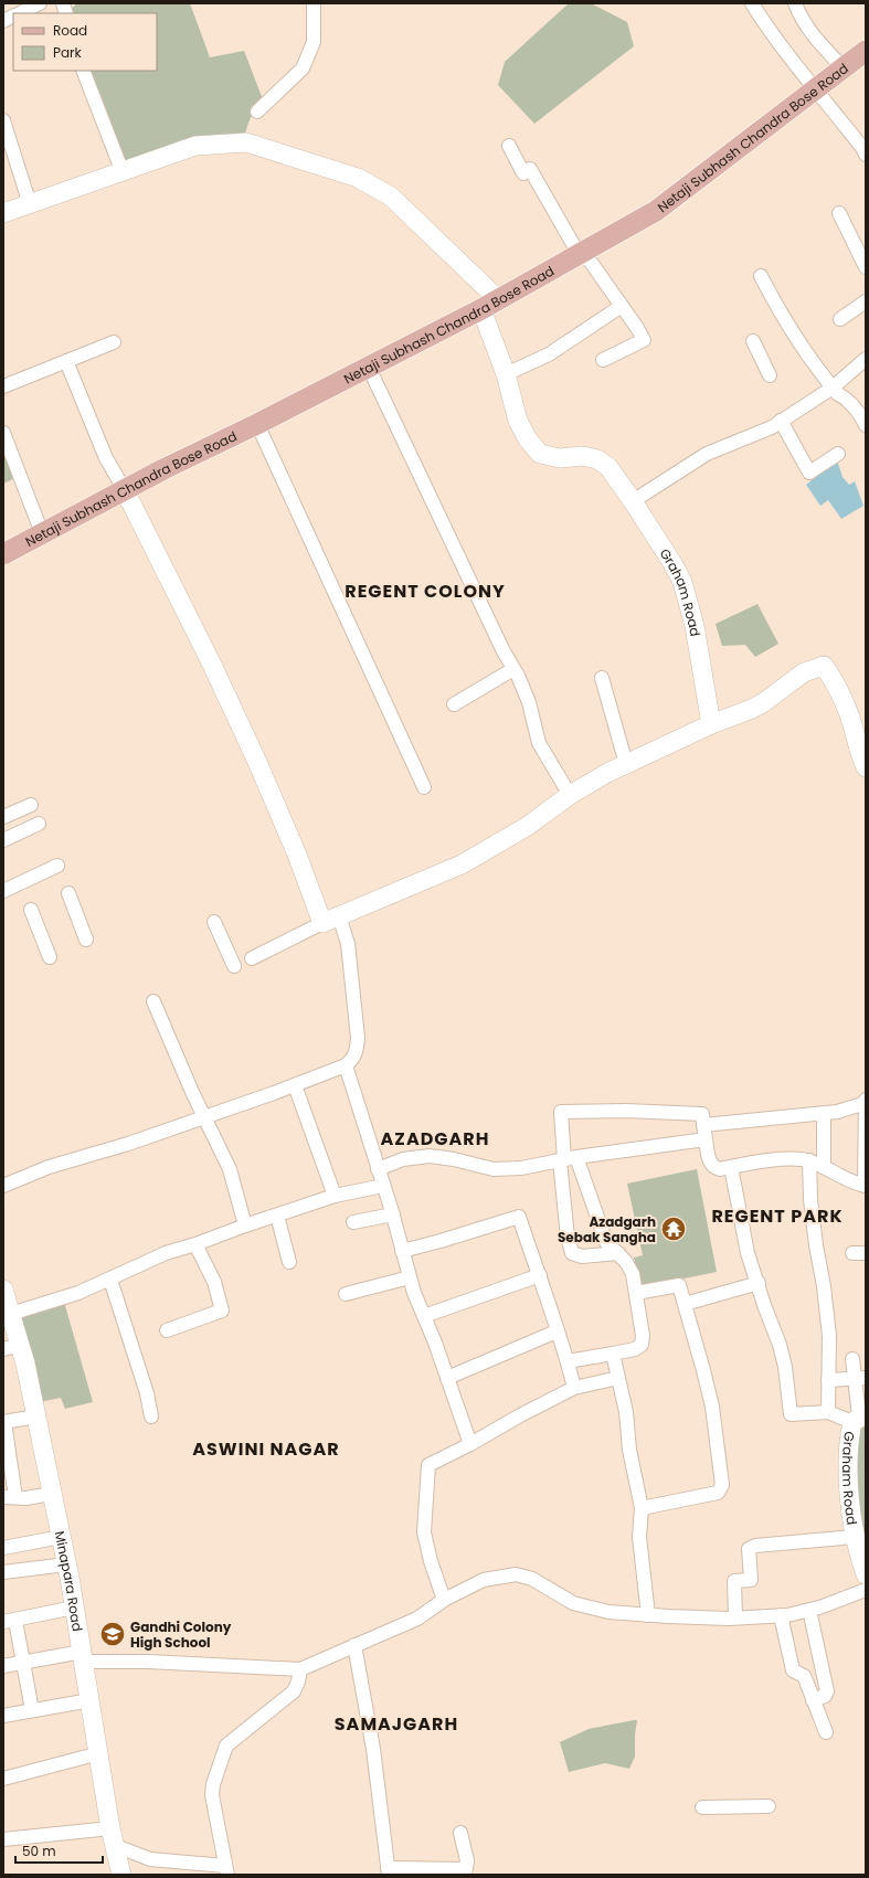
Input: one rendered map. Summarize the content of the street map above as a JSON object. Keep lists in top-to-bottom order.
{
  "streets": {
    "main road": ["Netaji Subhash Chandra Bose Road"],
    "street": ["Graham Road", "Minapara Road"]
  },
  "crossings": [
    ["Netaji Subhash Chandra Bose Road", "Graham Road"]
  ],
  "districts": [
    "REGENT COLONY",
    "AZADGARH",
    "REGENT PARK",
    "ASWINI NAGAR",
    "SAMAJGARH"
  ],
  "places": {
    "temple": ["Azadgarh Sebak Sangha"],
    "school or university": ["Gandhi Colony High School"]
  },
  "legend": ["Road", "Park"],
  "scale_bar": "50 m"
}
